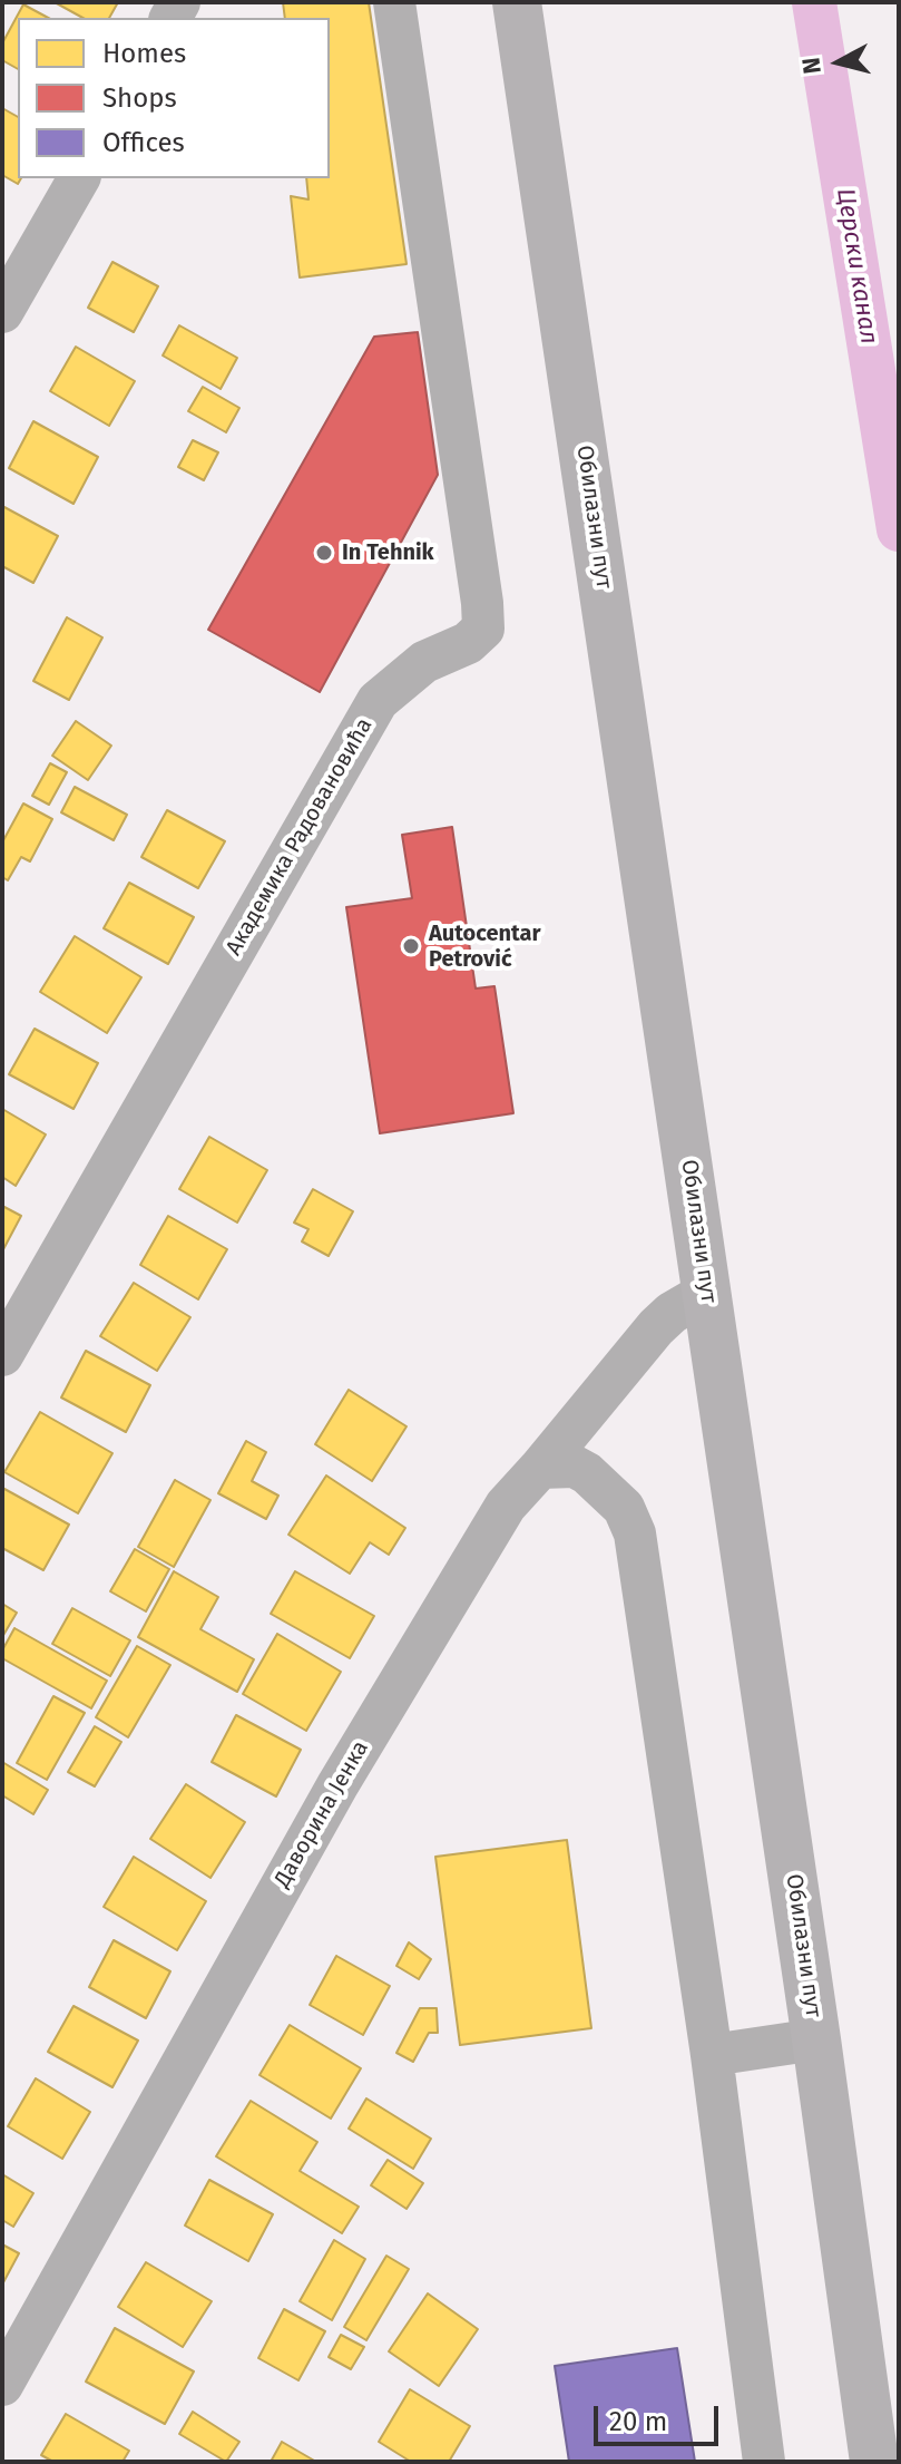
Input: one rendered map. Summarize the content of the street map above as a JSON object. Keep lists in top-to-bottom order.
{
  "streets": {
    "main road": ["Обилазни пут"],
    "street": ["Академика Радовановића", "Даворина Јенка"]
  },
  "crossings": [
    ["Обилазни пут", "Даворина Јенка"]
  ],
  "water": ["Церски канал"],
  "places": ["In Tehnik", "Autocentar Petrović"],
  "legend": ["Homes", "Shops", "Offices"],
  "scale_bar": "20 m",
  "north": "left"
}
